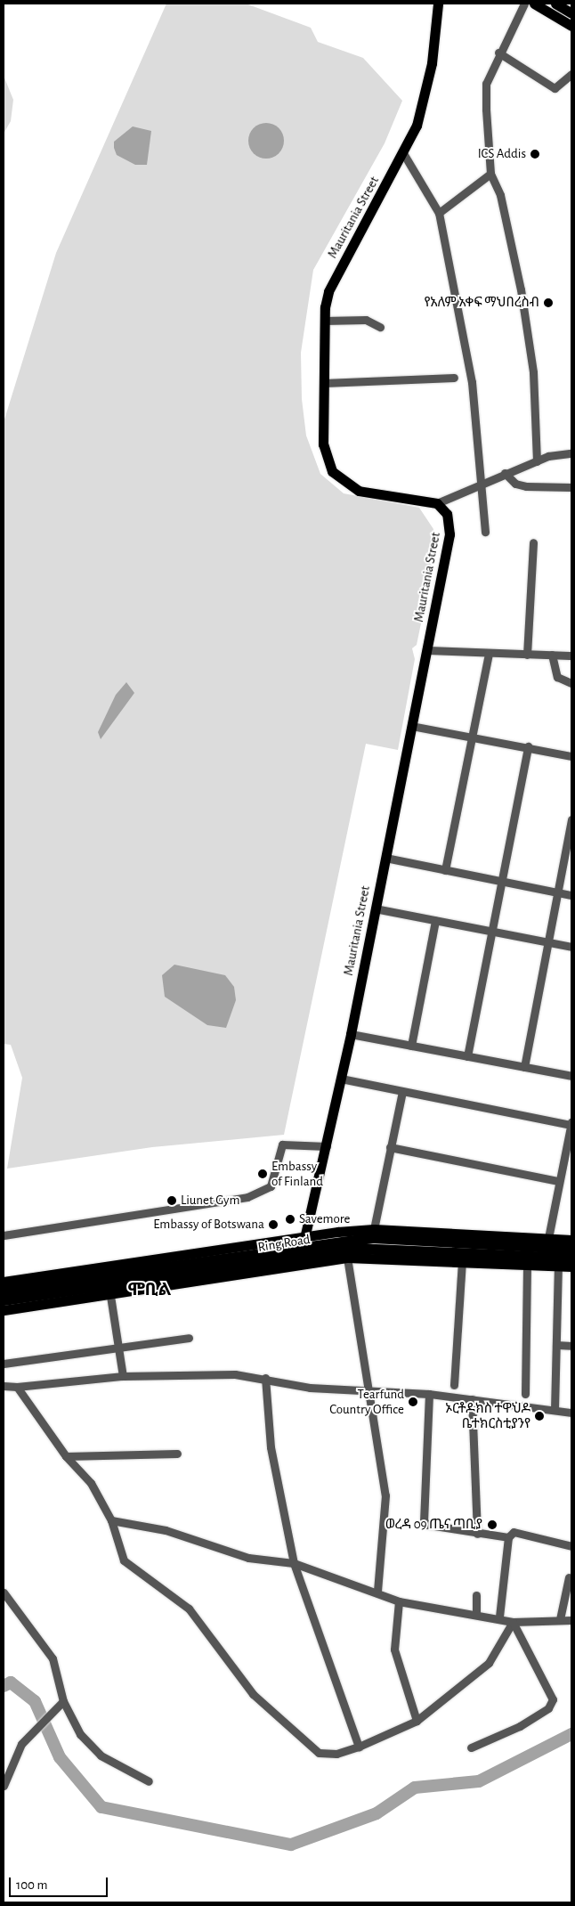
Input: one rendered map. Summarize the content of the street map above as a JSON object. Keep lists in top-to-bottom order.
{
  "streets": {
    "highway": ["Ring Road"],
    "main road": ["Mauritania Street"]
  },
  "crossings": [
    ["Mauritania Street", "Ring Road"]
  ],
  "districts": ["ሞቢል"],
  "places": [
    "ICS Addis",
    "የአለም አቀፍ ማህበረስብ",
    "Embassy of Finland",
    "Liunet Gym",
    "Savemore",
    "Embassy of Botswana",
    "Tearfund Country Office",
    "ኦርቶዶክስ ተዋህዶ ቤተክርስቲያንየ",
    "ወረዳ 09 ጤና ጣቢያ"
  ],
  "scale_bar": "100 m"
}
